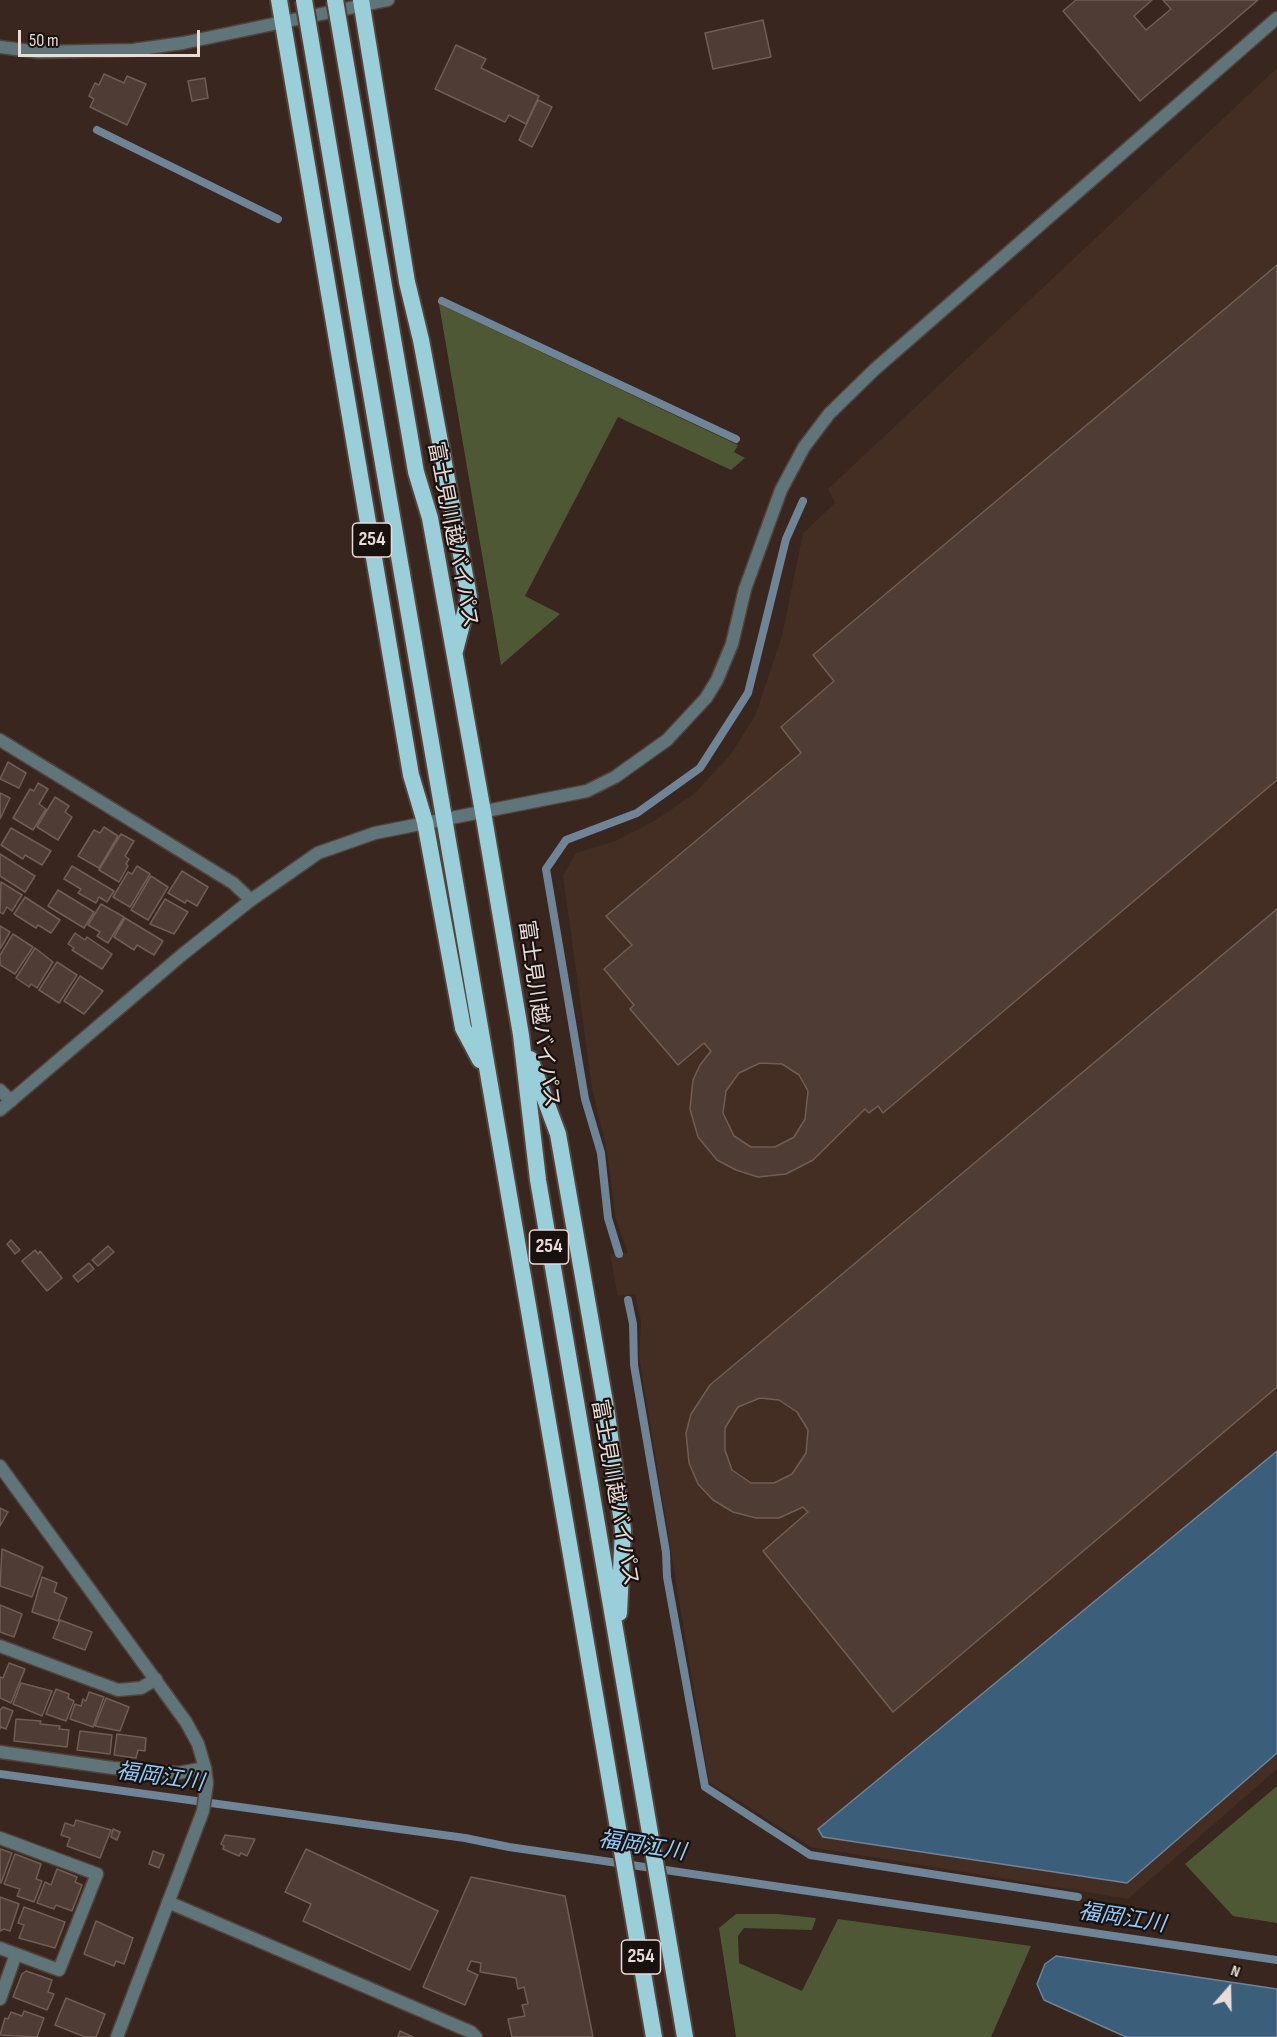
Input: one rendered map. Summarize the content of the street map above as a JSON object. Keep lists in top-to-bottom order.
{
  "streets": {
    "highway": ["富士見川越バイパス", "254"]
  },
  "crossings": [
    ["富士見川越バイパス", "254"]
  ],
  "water": ["福岡江川"],
  "scale_bar": "50 m",
  "north": "top"
}
